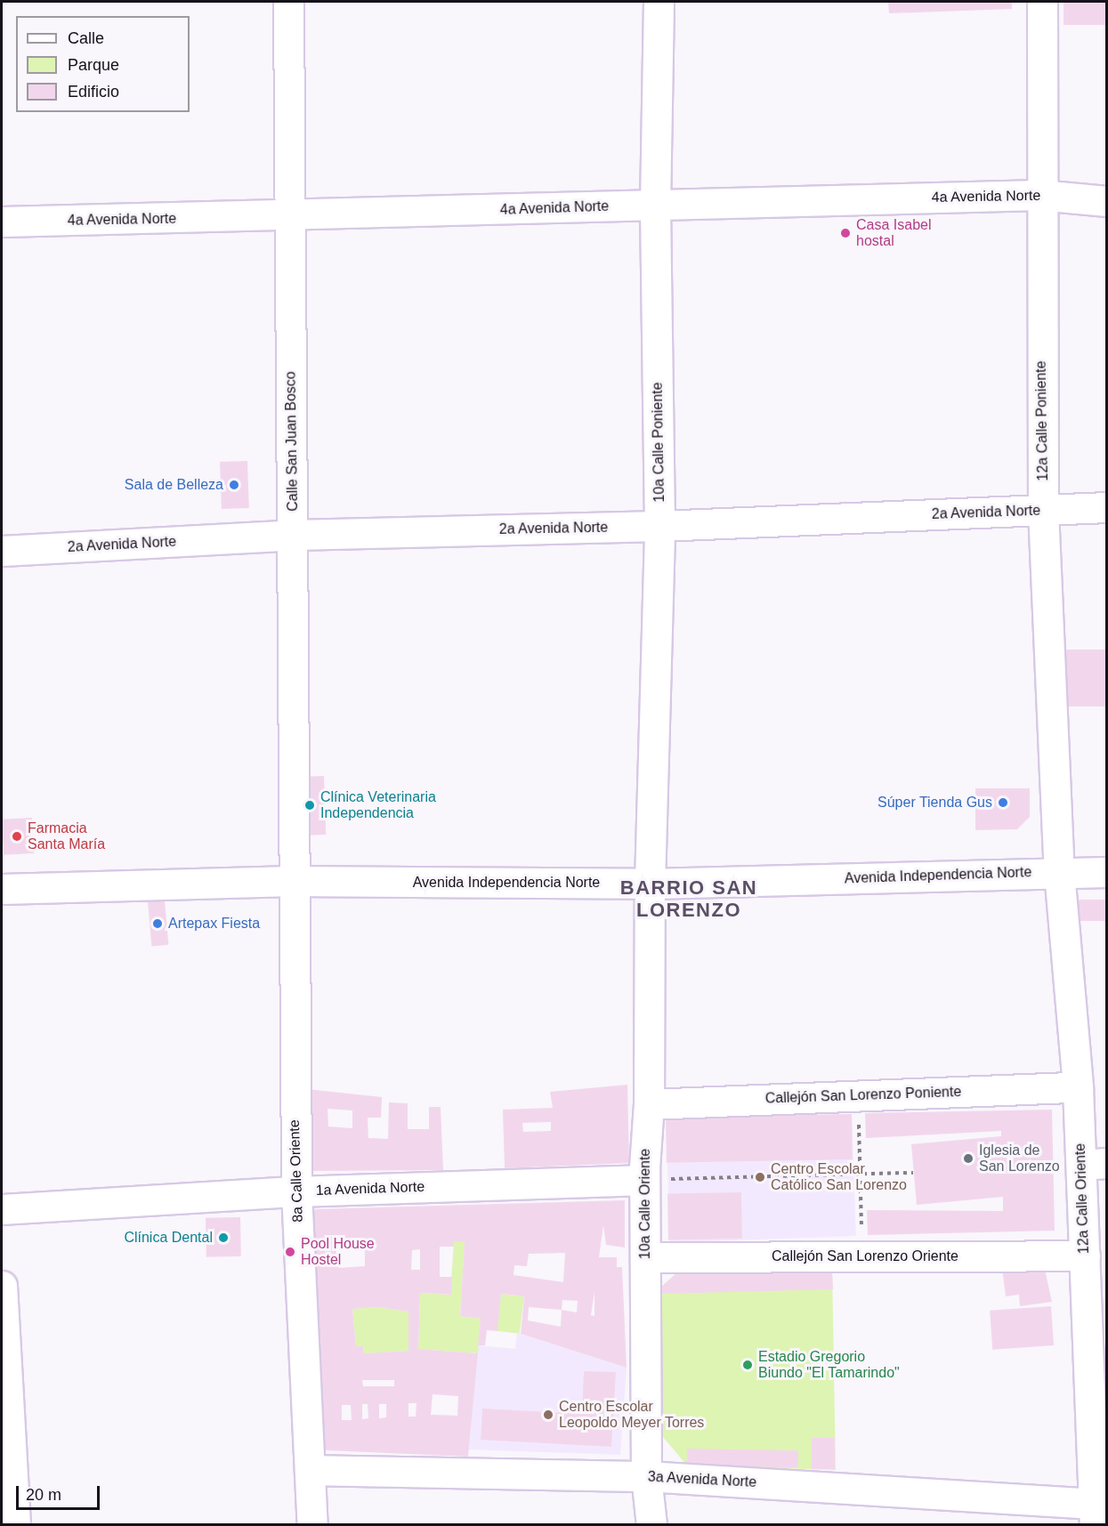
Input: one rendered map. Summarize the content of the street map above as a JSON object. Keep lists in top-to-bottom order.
{
  "streets": {
    "street": [
      "4a Avenida Norte",
      "12a Calle Poniente",
      "Calle San Juan Bosco",
      "10a Calle Poniente",
      "2a Avenida Norte",
      "Avenida Independencia Norte",
      "Callejón San Lorenzo Poniente",
      "8a Calle Oriente",
      "1a Avenida Norte",
      "12a Calle Oriente",
      "10a Calle Oriente",
      "Callejón San Lorenzo Oriente",
      "3a Avenida Norte"
    ]
  },
  "crossings": [
    ["4a Avenida Norte", "12a Calle Poniente"],
    ["4a Avenida Norte", "Calle San Juan Bosco"],
    ["4a Avenida Norte", "10a Calle Poniente"],
    ["12a Calle Poniente", "2a Avenida Norte"],
    ["12a Calle Poniente", "Avenida Independencia Norte"],
    ["12a Calle Poniente", "12a Calle Oriente"],
    ["Calle San Juan Bosco", "2a Avenida Norte"],
    ["Calle San Juan Bosco", "Avenida Independencia Norte"],
    ["Calle San Juan Bosco", "8a Calle Oriente"],
    ["10a Calle Poniente", "2a Avenida Norte"],
    ["10a Calle Poniente", "Avenida Independencia Norte"],
    ["10a Calle Poniente", "10a Calle Oriente"],
    ["Avenida Independencia Norte", "8a Calle Oriente"],
    ["Avenida Independencia Norte", "12a Calle Oriente"],
    ["Avenida Independencia Norte", "10a Calle Oriente"],
    ["Callejón San Lorenzo Poniente", "12a Calle Oriente"],
    ["Callejón San Lorenzo Poniente", "10a Calle Oriente"],
    ["8a Calle Oriente", "1a Avenida Norte"],
    ["8a Calle Oriente", "3a Avenida Norte"],
    ["1a Avenida Norte", "10a Calle Oriente"],
    ["12a Calle Oriente", "Callejón San Lorenzo Oriente"],
    ["12a Calle Oriente", "3a Avenida Norte"],
    ["10a Calle Oriente", "Callejón San Lorenzo Oriente"],
    ["10a Calle Oriente", "3a Avenida Norte"]
  ],
  "districts": ["BARRIO SAN LORENZO"],
  "places": [
    "Casa Isabel hostal",
    "Sala de Belleza",
    "Súper Tienda Gus",
    "Clínica Veterinaria Independencia",
    "Farmacia Santa María",
    "Artepax Fiesta",
    "Iglesia de San Lorenzo",
    "Centro Escolar Católico San Lorenzo",
    "Clínica Dental",
    "Pool House Hostel",
    "Estadio Gregorio Biundo \"El Tamarindo\"",
    "Centro Escolar Leopoldo Meyer Torres"
  ],
  "legend": ["Calle", "Parque", "Edificio"],
  "scale_bar": "20 m"
}
